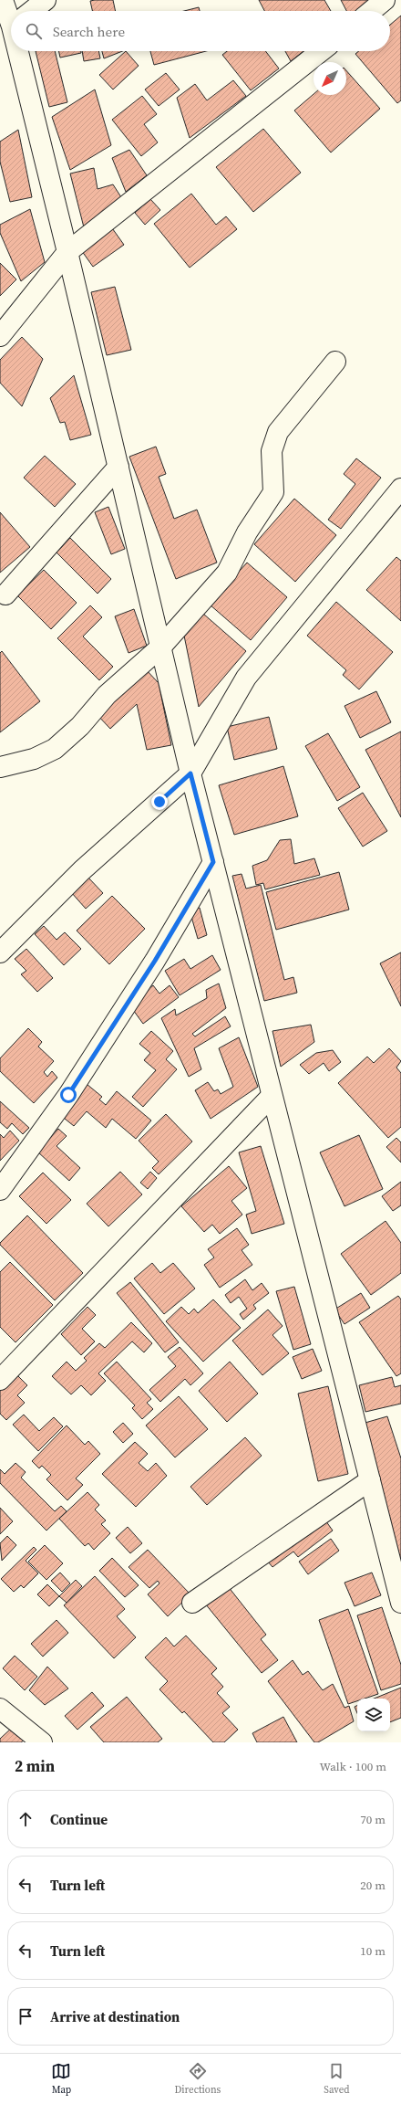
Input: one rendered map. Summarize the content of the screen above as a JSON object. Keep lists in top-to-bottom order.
{
  "north": "bottom left",
  "page": {
    "search": "Search here",
    "heading": ["2 min", "Walk · 100 m"],
    "list": [
      ["Continue", "70 m"],
      ["Turn left", "20 m"],
      ["Turn left", "10 m"],
      "Arrive at destination"
    ],
    "nav": ["Map", "Directions", "Saved"]
  }
}
